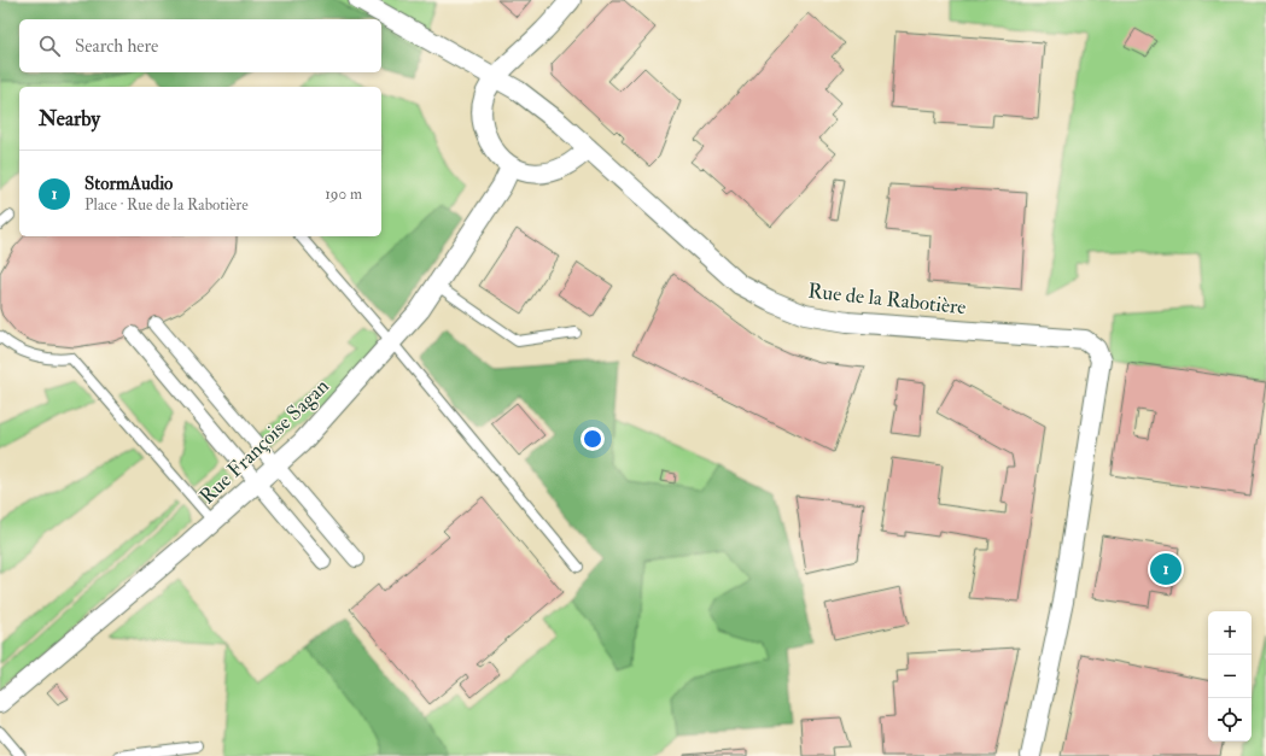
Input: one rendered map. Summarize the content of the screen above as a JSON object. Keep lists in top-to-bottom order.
{
  "streets": {
    "street": ["Rue de la Rabotière", "Rue Françoise Sagan"]
  },
  "page": {
    "search": "Search here",
    "heading": "Nearby",
    "list": [
      {
        "mark": "1",
        "name": "StormAudio",
        "note": "Place · Rue de la Rabotière",
        "value": "190 m"
      }
    ],
    "pins": "1",
    "map_buttons": ["+", "−"]
  }
}
